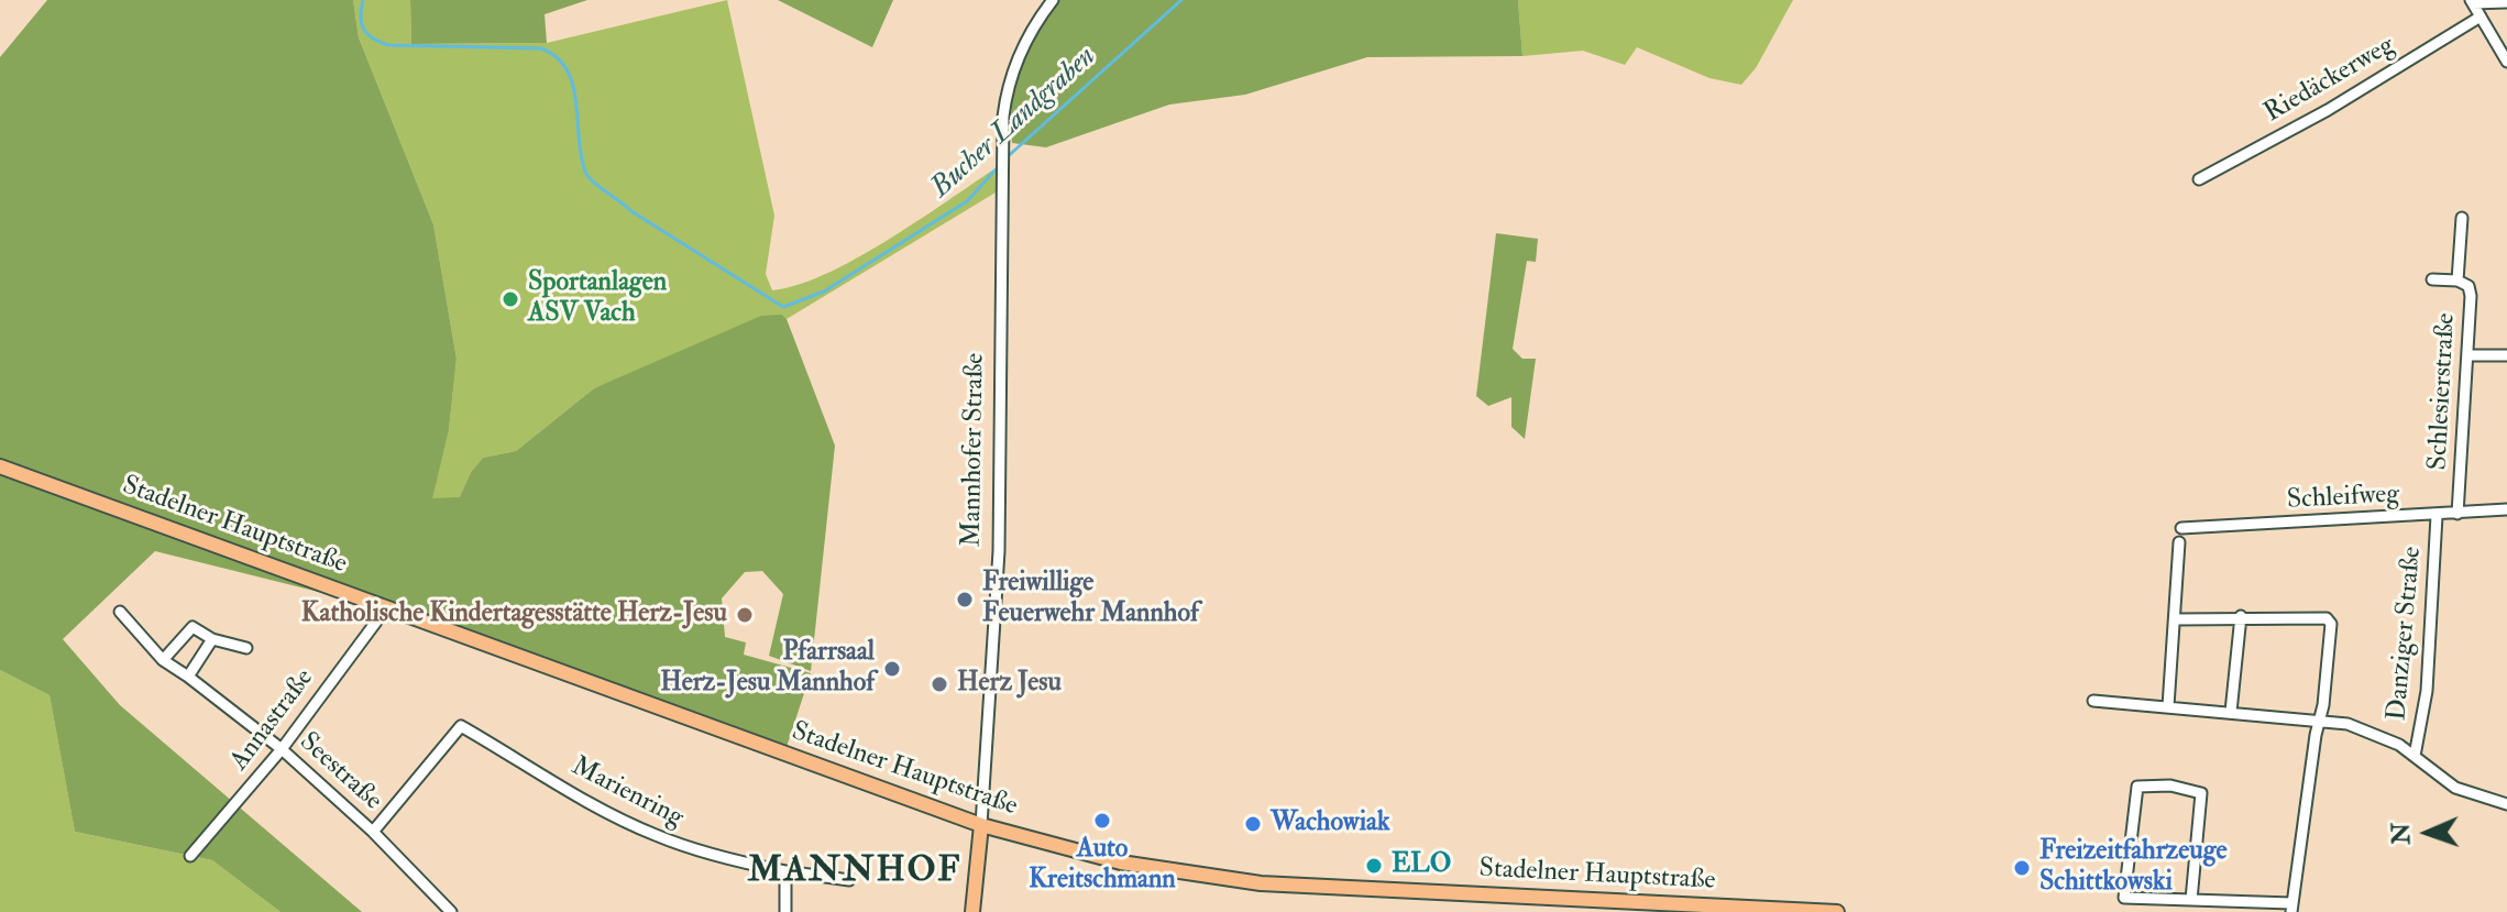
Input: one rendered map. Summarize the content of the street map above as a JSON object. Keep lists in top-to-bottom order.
{
  "streets": {
    "main road": ["Mannhofer Straße", "Stadelner Hauptstraße"],
    "street": [
      "Riedäckerweg",
      "Schlesierstraße",
      "Schleifweg",
      "Danziger Straße",
      "Annastraße",
      "Seestraße",
      "Marienring"
    ]
  },
  "crossings": [
    ["Schlesierstraße", "Schleifweg"],
    ["Mannhofer Straße", "Stadelner Hauptstraße"],
    ["Schleifweg", "Danziger Straße"],
    ["Stadelner Hauptstraße", "Annastraße"],
    ["Annastraße", "Seestraße"],
    ["Seestraße", "Marienring"]
  ],
  "districts": ["MANNHOF"],
  "water": ["Bucher Landgraben"],
  "places": [
    "Sportanlagen ASV Vach",
    "Freiwillige Feuerwehr Mannhof",
    "Katholische Kindertagesstätte Herz-Jesu",
    "Pfarrsaal Herz-Jesu Mannhof",
    "Herz Jesu",
    "Auto Kreitschmann",
    "Wachowiak",
    "ELO",
    "Freizeitfahrzeuge Schittkowski"
  ],
  "north": "left"
}
